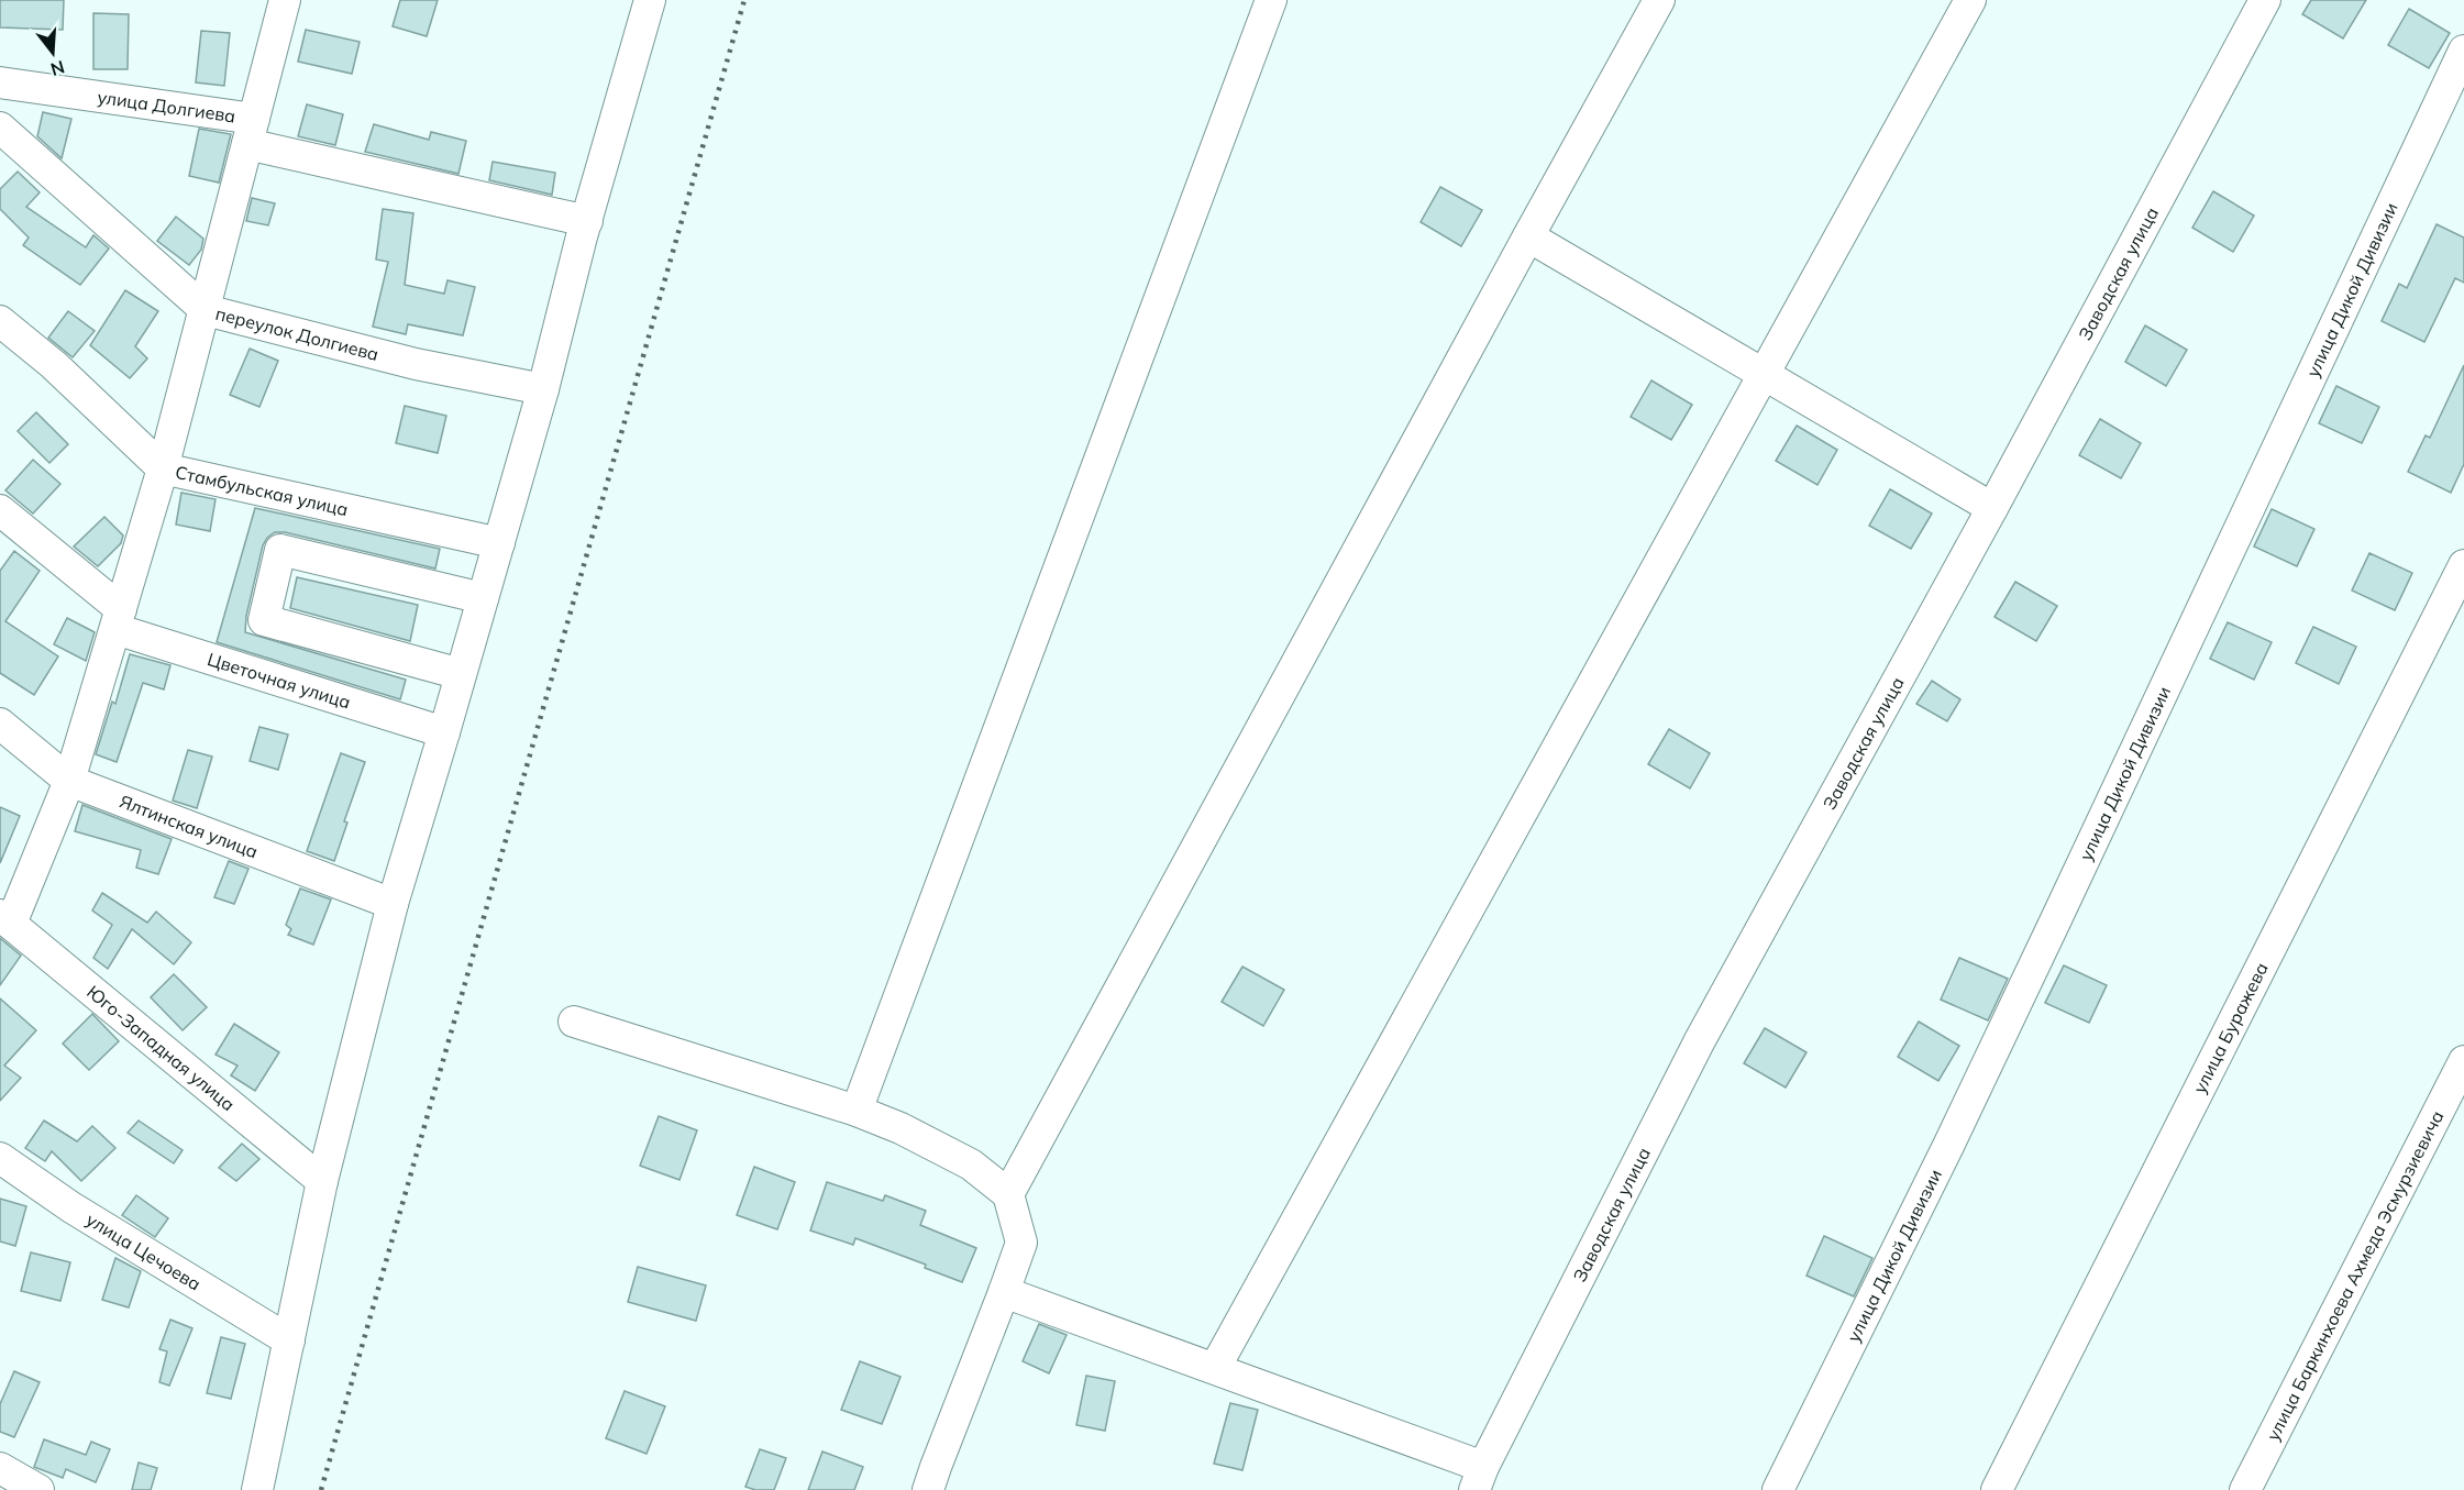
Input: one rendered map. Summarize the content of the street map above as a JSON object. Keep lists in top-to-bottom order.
{
  "streets": {
    "street": [
      "улица Долгиева",
      "Заводская улица",
      "улица Дикой Дивизии",
      "переулок Долгиева",
      "Стамбульская улица",
      "Цветочная улица",
      "Ялтинская улица",
      "улица Буражева",
      "Юго-Западная улица",
      "улица Цечоева",
      "улица Баркинхоева Ахмеда Эсмурзиевича"
    ]
  },
  "north": "bottom"
}
